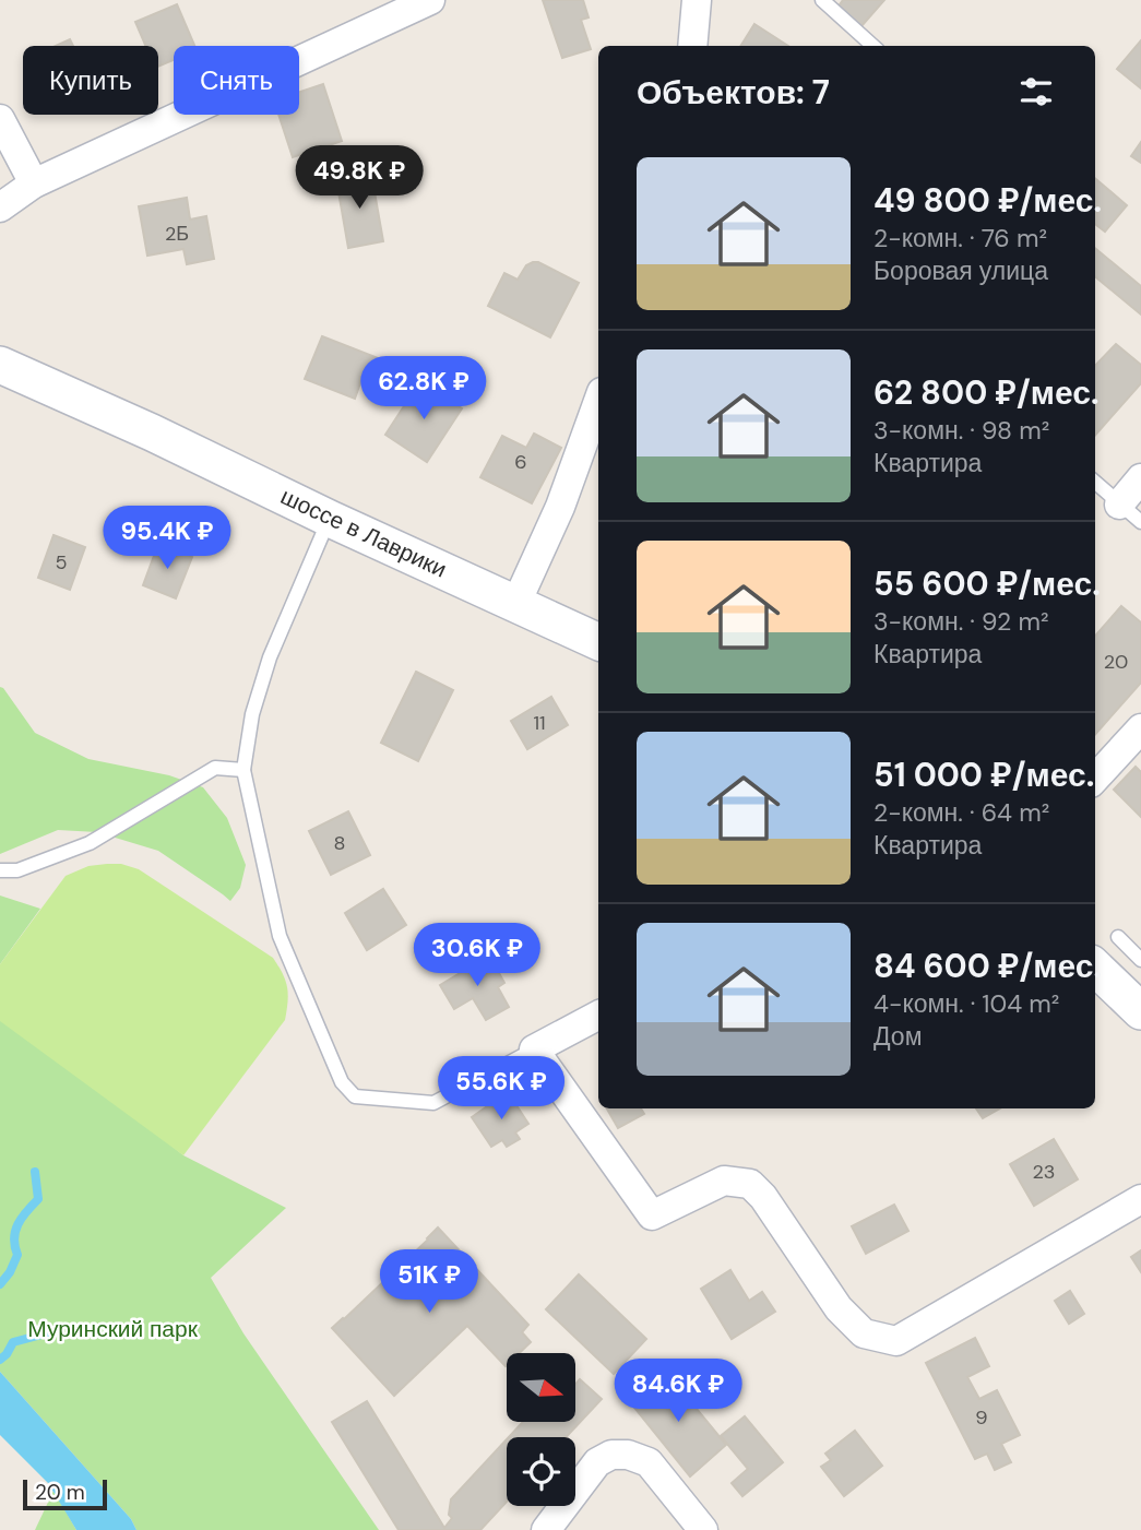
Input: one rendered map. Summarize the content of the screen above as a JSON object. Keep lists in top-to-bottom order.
{
  "streets": {
    "street": ["шоссе в Лаврики"]
  },
  "parks": ["Муринский парк"],
  "house_numbers": [
    "2Б",
    "6",
    "5",
    "20",
    "11",
    "8",
    "23",
    "9"
  ],
  "scale_bar": "20 m",
  "north": "right",
  "page": {
    "chip": ["Купить", "Снять"],
    "heading": "Объектов: 7",
    "list": [
      {
        "name": "49 800 ₽/мес.",
        "note": "2-комн. · 76 m² · Боровая улица"
      },
      {
        "name": "62 800 ₽/мес.",
        "note": "3-комн. · 98 m² · Квартира"
      },
      {
        "name": "55 600 ₽/мес.",
        "note": "3-комн. · 92 m² · Квартира"
      },
      {
        "name": "51 000 ₽/мес.",
        "note": "2-комн. · 64 m² · Квартира"
      },
      {
        "name": "84 600 ₽/мес.",
        "note": "4-комн. · 104 m² · Дом"
      }
    ],
    "price": [
      "49.8K ₽",
      "62.8K ₽",
      "95.4K ₽",
      "30.6K ₽",
      "55.6K ₽",
      "51K ₽",
      "84.6K ₽"
    ],
    "scale": "20 m"
  }
}
